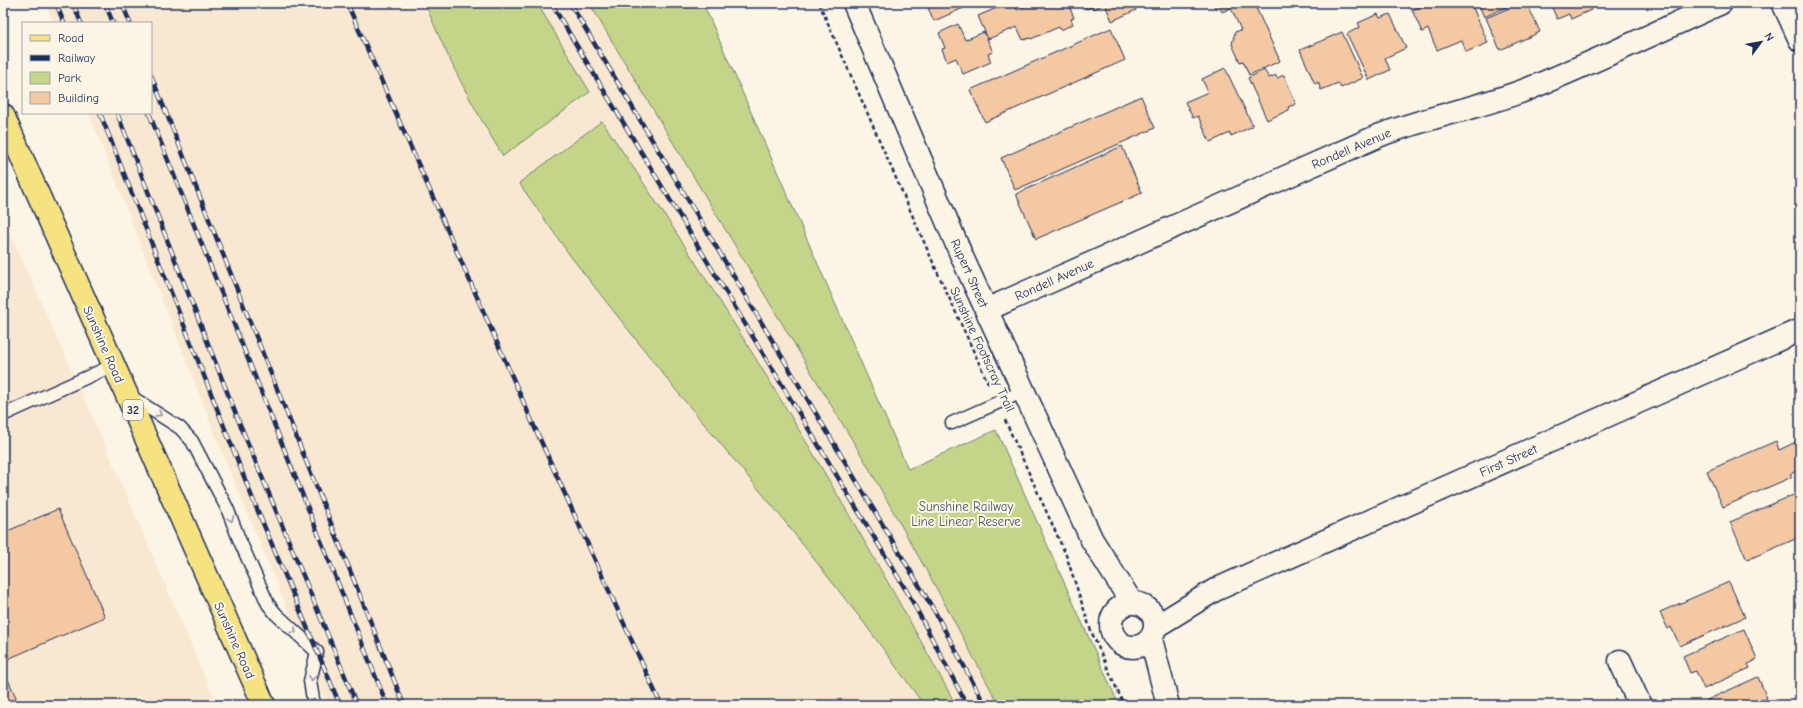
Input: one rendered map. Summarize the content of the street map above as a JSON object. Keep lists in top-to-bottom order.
{
  "streets": {
    "main road": ["Sunshine Road", "32"],
    "street": ["Rondell Avenue", "Rupert Street", "First Street"],
    "path": ["Sunshine Footscray Trail"]
  },
  "crossings": [
    ["Rondell Avenue", "Rupert Street"],
    ["Rupert Street", "First Street"]
  ],
  "parks": ["Sunshine Railway Line Linear Reserve"],
  "legend": [
    "Road",
    "Railway",
    "Park",
    "Building"
  ],
  "north": "top right"
}
